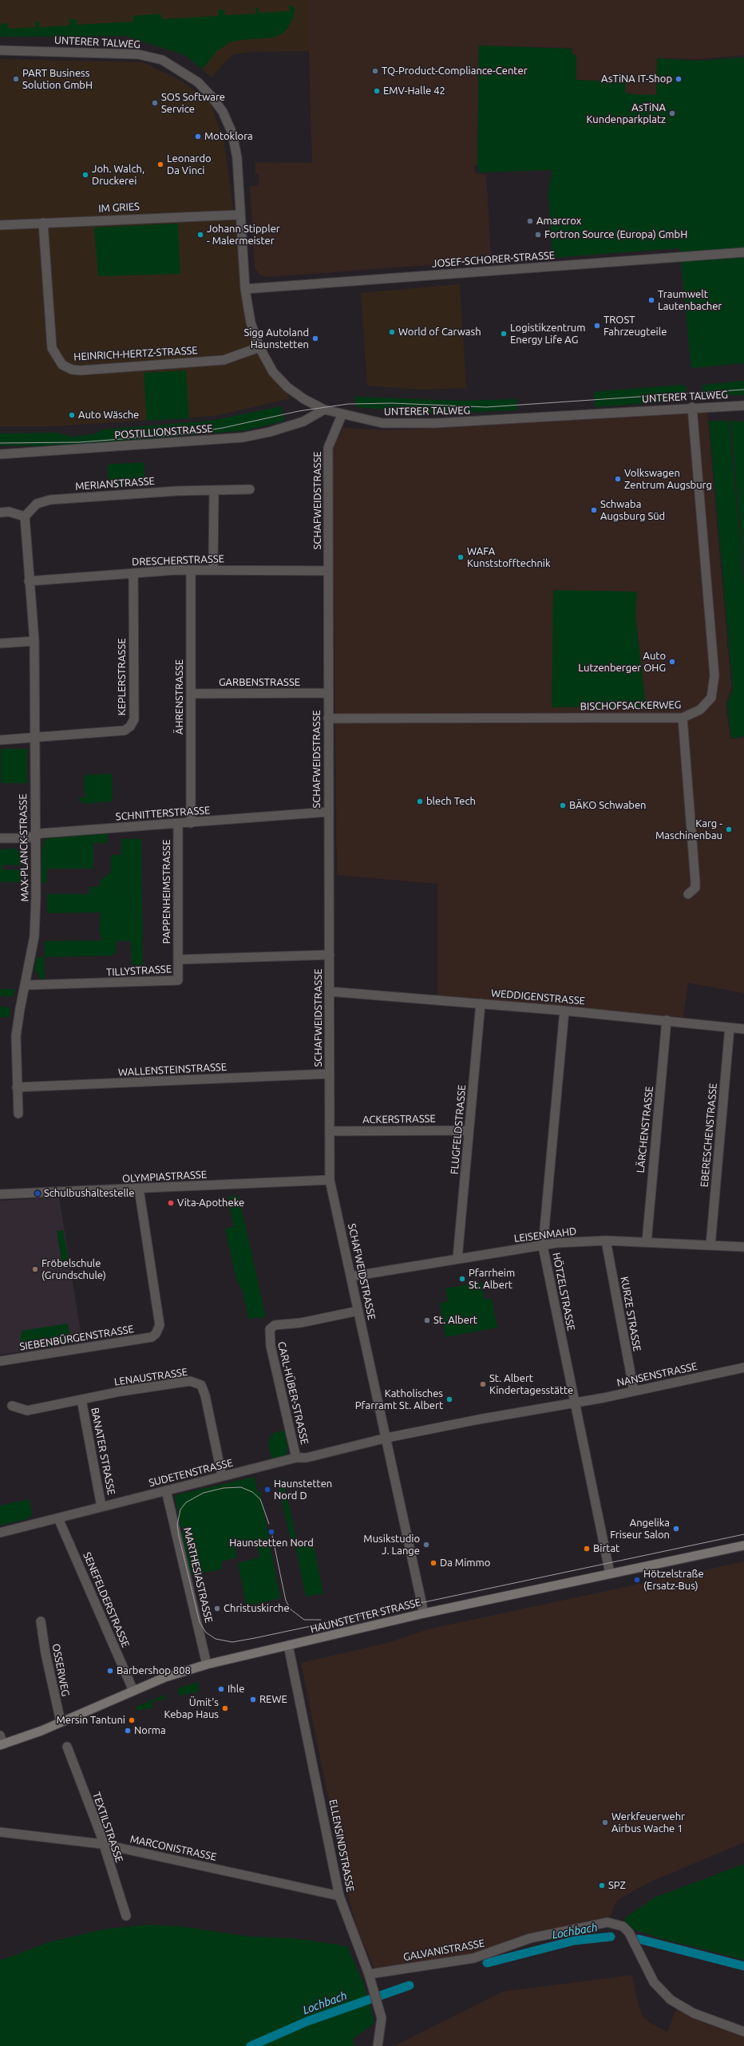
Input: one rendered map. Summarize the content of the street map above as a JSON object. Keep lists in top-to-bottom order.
{
  "streets": {
    "main road": ["HAUNSTETTER STRASSE"],
    "street": [
      "UNTERER TALWEG",
      "IM GRIES",
      "JOSEF-SCHORER-STRASSE",
      "HEINRICH-HERTZ-STRASSE",
      "POSTILLIONSTRASSE",
      "MERIANSTRASSE",
      "SCHAFWEIDSTRASSE",
      "DRESCHERSTRASSE",
      "KEPLERSTRASSE",
      "GARBENSTRASSE",
      "ÄHRENSTRASSE",
      "BISCHOFSACKERWEG",
      "SCHNITTERSTRASSE",
      "MAX-PLANCK-STRASSE",
      "PAPPENHEIMSTRASSE",
      "TILLYSTRASSE",
      "WEDDIGENSTRASSE",
      "WALLENSTEINSTRASSE",
      "ACKERSTRASSE",
      "FLUGFELDSTRASSE",
      "LÄRCHENSTRASSE",
      "EBERESCHENSTRASSE",
      "OLYMPIASTRASSE",
      "LEISENMAHD",
      "HÖTZELSTRASSE",
      "KURZE STRASSE",
      "SIEBENBÜRGENSTRASSE",
      "NANSENSTRASSE",
      "LENAUSTRASSE",
      "CARL-HÜBER-STRASSE",
      "BANATER STRASSE",
      "SUDETENSTRASSE",
      "MARTHESIASTRASSE",
      "SENEFELDERSTRASSE",
      "OSSERWEG",
      "TEXTILSTRASSE",
      "ELLENSINDSTRASSE",
      "MARCONISTRASSE",
      "GALVANISTRASSE"
    ]
  },
  "crossings": [
    ["UNTERER TALWEG", "IM GRIES"],
    ["UNTERER TALWEG", "JOSEF-SCHORER-STRASSE"],
    ["UNTERER TALWEG", "HEINRICH-HERTZ-STRASSE"],
    ["UNTERER TALWEG", "POSTILLIONSTRASSE"],
    ["UNTERER TALWEG", "SCHAFWEIDSTRASSE"],
    ["UNTERER TALWEG", "BISCHOFSACKERWEG"],
    ["IM GRIES", "HEINRICH-HERTZ-STRASSE"],
    ["SCHAFWEIDSTRASSE", "DRESCHERSTRASSE"],
    ["SCHAFWEIDSTRASSE", "GARBENSTRASSE"],
    ["SCHAFWEIDSTRASSE", "BISCHOFSACKERWEG"],
    ["SCHAFWEIDSTRASSE", "SCHNITTERSTRASSE"],
    ["SCHAFWEIDSTRASSE", "TILLYSTRASSE"],
    ["SCHAFWEIDSTRASSE", "WEDDIGENSTRASSE"],
    ["SCHAFWEIDSTRASSE", "WALLENSTEINSTRASSE"],
    ["SCHAFWEIDSTRASSE", "ACKERSTRASSE"],
    ["SCHAFWEIDSTRASSE", "OLYMPIASTRASSE"],
    ["SCHAFWEIDSTRASSE", "LEISENMAHD"],
    ["SCHAFWEIDSTRASSE", "NANSENSTRASSE"],
    ["SCHAFWEIDSTRASSE", "CARL-HÜBER-STRASSE"],
    ["SCHAFWEIDSTRASSE", "SUDETENSTRASSE"],
    ["SCHAFWEIDSTRASSE", "HAUNSTETTER STRASSE"],
    ["DRESCHERSTRASSE", "KEPLERSTRASSE"],
    ["DRESCHERSTRASSE", "ÄHRENSTRASSE"],
    ["DRESCHERSTRASSE", "MAX-PLANCK-STRASSE"],
    ["KEPLERSTRASSE", "MAX-PLANCK-STRASSE"],
    ["GARBENSTRASSE", "ÄHRENSTRASSE"],
    ["ÄHRENSTRASSE", "SCHNITTERSTRASSE"],
    ["SCHNITTERSTRASSE", "MAX-PLANCK-STRASSE"],
    ["SCHNITTERSTRASSE", "PAPPENHEIMSTRASSE"],
    ["MAX-PLANCK-STRASSE", "TILLYSTRASSE"],
    ["MAX-PLANCK-STRASSE", "WALLENSTEINSTRASSE"],
    ["PAPPENHEIMSTRASSE", "TILLYSTRASSE"],
    ["WEDDIGENSTRASSE", "FLUGFELDSTRASSE"],
    ["WEDDIGENSTRASSE", "LÄRCHENSTRASSE"],
    ["WEDDIGENSTRASSE", "EBERESCHENSTRASSE"],
    ["WEDDIGENSTRASSE", "HÖTZELSTRASSE"],
    ["ACKERSTRASSE", "FLUGFELDSTRASSE"],
    ["FLUGFELDSTRASSE", "LEISENMAHD"],
    ["LÄRCHENSTRASSE", "LEISENMAHD"],
    ["EBERESCHENSTRASSE", "LEISENMAHD"],
    ["OLYMPIASTRASSE", "SIEBENBÜRGENSTRASSE"],
    ["LEISENMAHD", "HÖTZELSTRASSE"],
    ["LEISENMAHD", "KURZE STRASSE"],
    ["HÖTZELSTRASSE", "NANSENSTRASSE"],
    ["HÖTZELSTRASSE", "HAUNSTETTER STRASSE"],
    ["KURZE STRASSE", "NANSENSTRASSE"],
    ["NANSENSTRASSE", "SUDETENSTRASSE"],
    ["LENAUSTRASSE", "BANATER STRASSE"],
    ["LENAUSTRASSE", "SUDETENSTRASSE"],
    ["CARL-HÜBER-STRASSE", "SUDETENSTRASSE"],
    ["BANATER STRASSE", "SUDETENSTRASSE"],
    ["SUDETENSTRASSE", "MARTHESIASTRASSE"],
    ["SUDETENSTRASSE", "SENEFELDERSTRASSE"],
    ["MARTHESIASTRASSE", "HAUNSTETTER STRASSE"],
    ["SENEFELDERSTRASSE", "HAUNSTETTER STRASSE"],
    ["HAUNSTETTER STRASSE", "OSSERWEG"],
    ["HAUNSTETTER STRASSE", "ELLENSINDSTRASSE"],
    ["TEXTILSTRASSE", "MARCONISTRASSE"],
    ["ELLENSINDSTRASSE", "MARCONISTRASSE"],
    ["ELLENSINDSTRASSE", "GALVANISTRASSE"]
  ],
  "water": ["Lochbach"],
  "places": [
    "TQ-Product-Compliance-Center",
    "PART Business Solution GmbH",
    "AsTiNA IT-Shop",
    "EMV-Halle 42",
    "SOS Software Service",
    "AsTiNA Kundenparkplatz",
    "Motoklora",
    "Leonardo Da Vinci",
    "Joh. Walch, Druckerei",
    "Amarcrox",
    "Johann Stippler - Malermeister",
    "Fortron Source (Europa) GmbH",
    "Traumwelt Lautenbacher",
    "TROST Fahrzeugteile",
    "World of Carwash",
    "Logistikzentrum Energy Life AG",
    "Sigg Autoland Haunstetten",
    "Auto Wäsche",
    "Volkswagen Zentrum Augsburg",
    "Schwaba Augsburg Süd",
    "WAFA Kunststofftechnik",
    "Auto Lutzenberger OHG",
    "blech Tech",
    "BÄKO Schwaben",
    "Karg - Maschinenbau",
    "Schulbushaltestelle",
    "Vita-Apotheke",
    "Fröbelschule (Grundschule)",
    "Pfarrheim St. Albert",
    "St. Albert",
    "St. Albert Kindertagesstätte",
    "Katholisches Pfarramt St. Albert",
    "Haunstetten Nord D",
    "Angelika Friseur Salon",
    "Haunstetten Nord",
    "Musikstudio J. Lange",
    "Birtat",
    "Da Mimmo",
    "Hötzelstraße (Ersatz-Bus)",
    "Christuskirche",
    "Barbershop 808",
    "Ihle",
    "REWE",
    "Ümit's Kebap Haus",
    "Mersin Tantuni",
    "Norma",
    "Werkfeuerwehr Airbus Wache 1",
    "SPZ"
  ]
}
